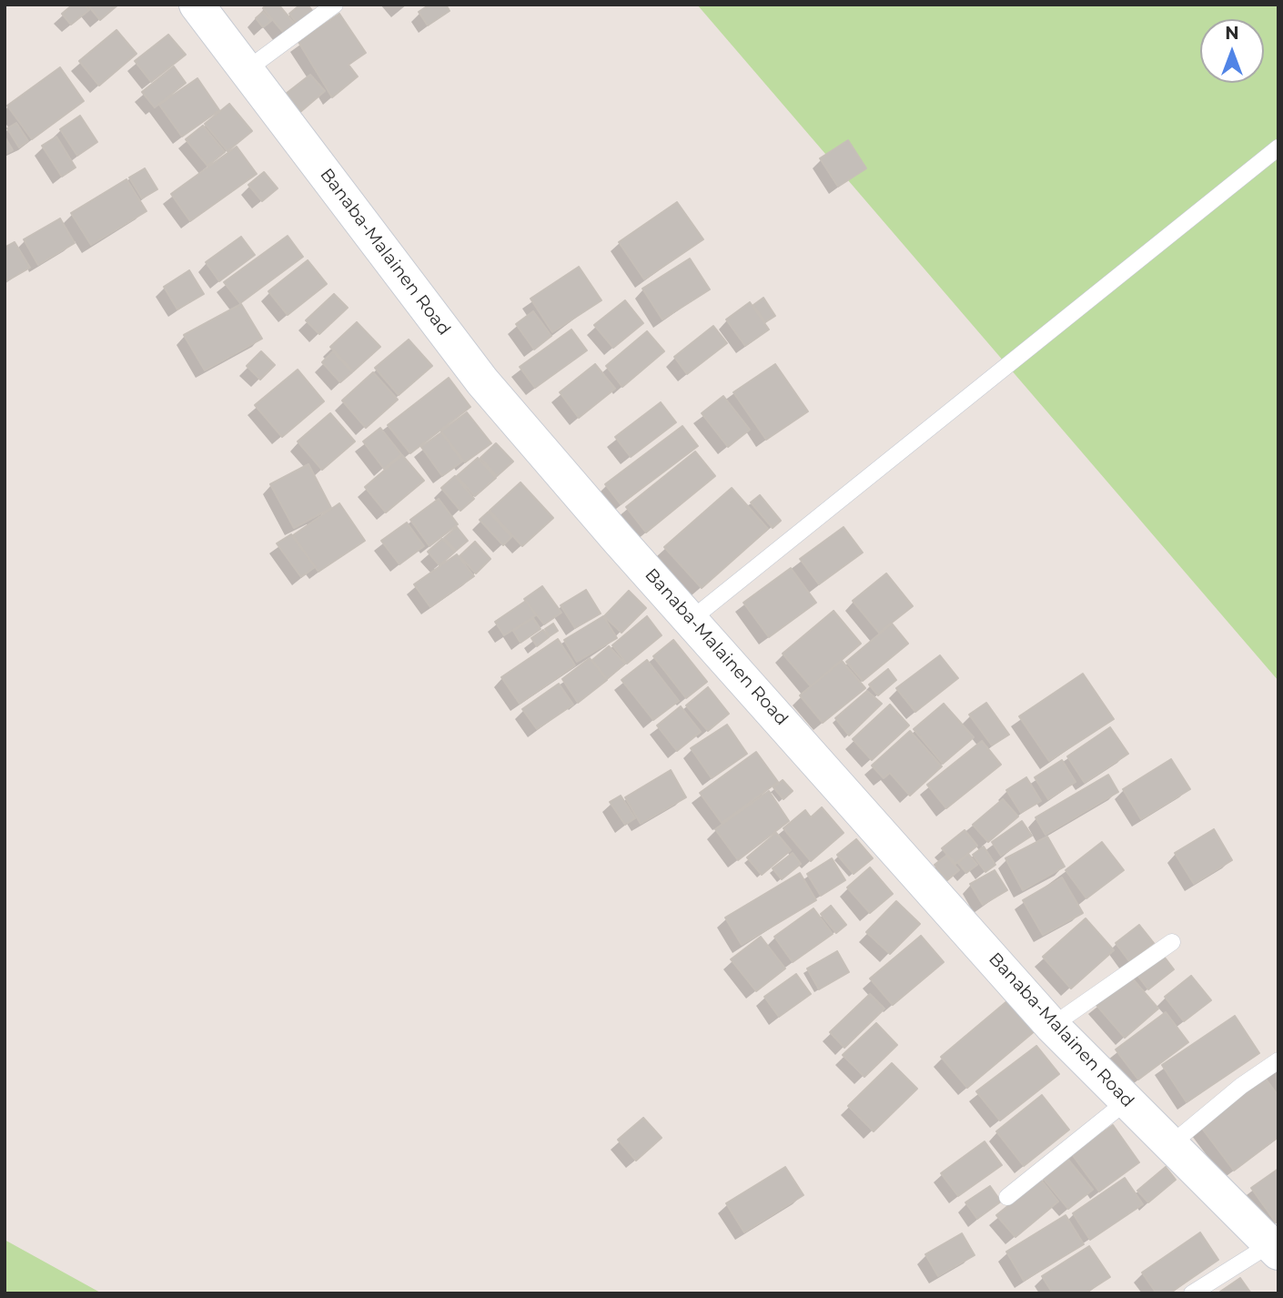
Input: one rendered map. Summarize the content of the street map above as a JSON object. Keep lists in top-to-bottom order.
{
  "streets": {
    "street": ["Banaba-Malainen Road"]
  },
  "north": "top"
}
